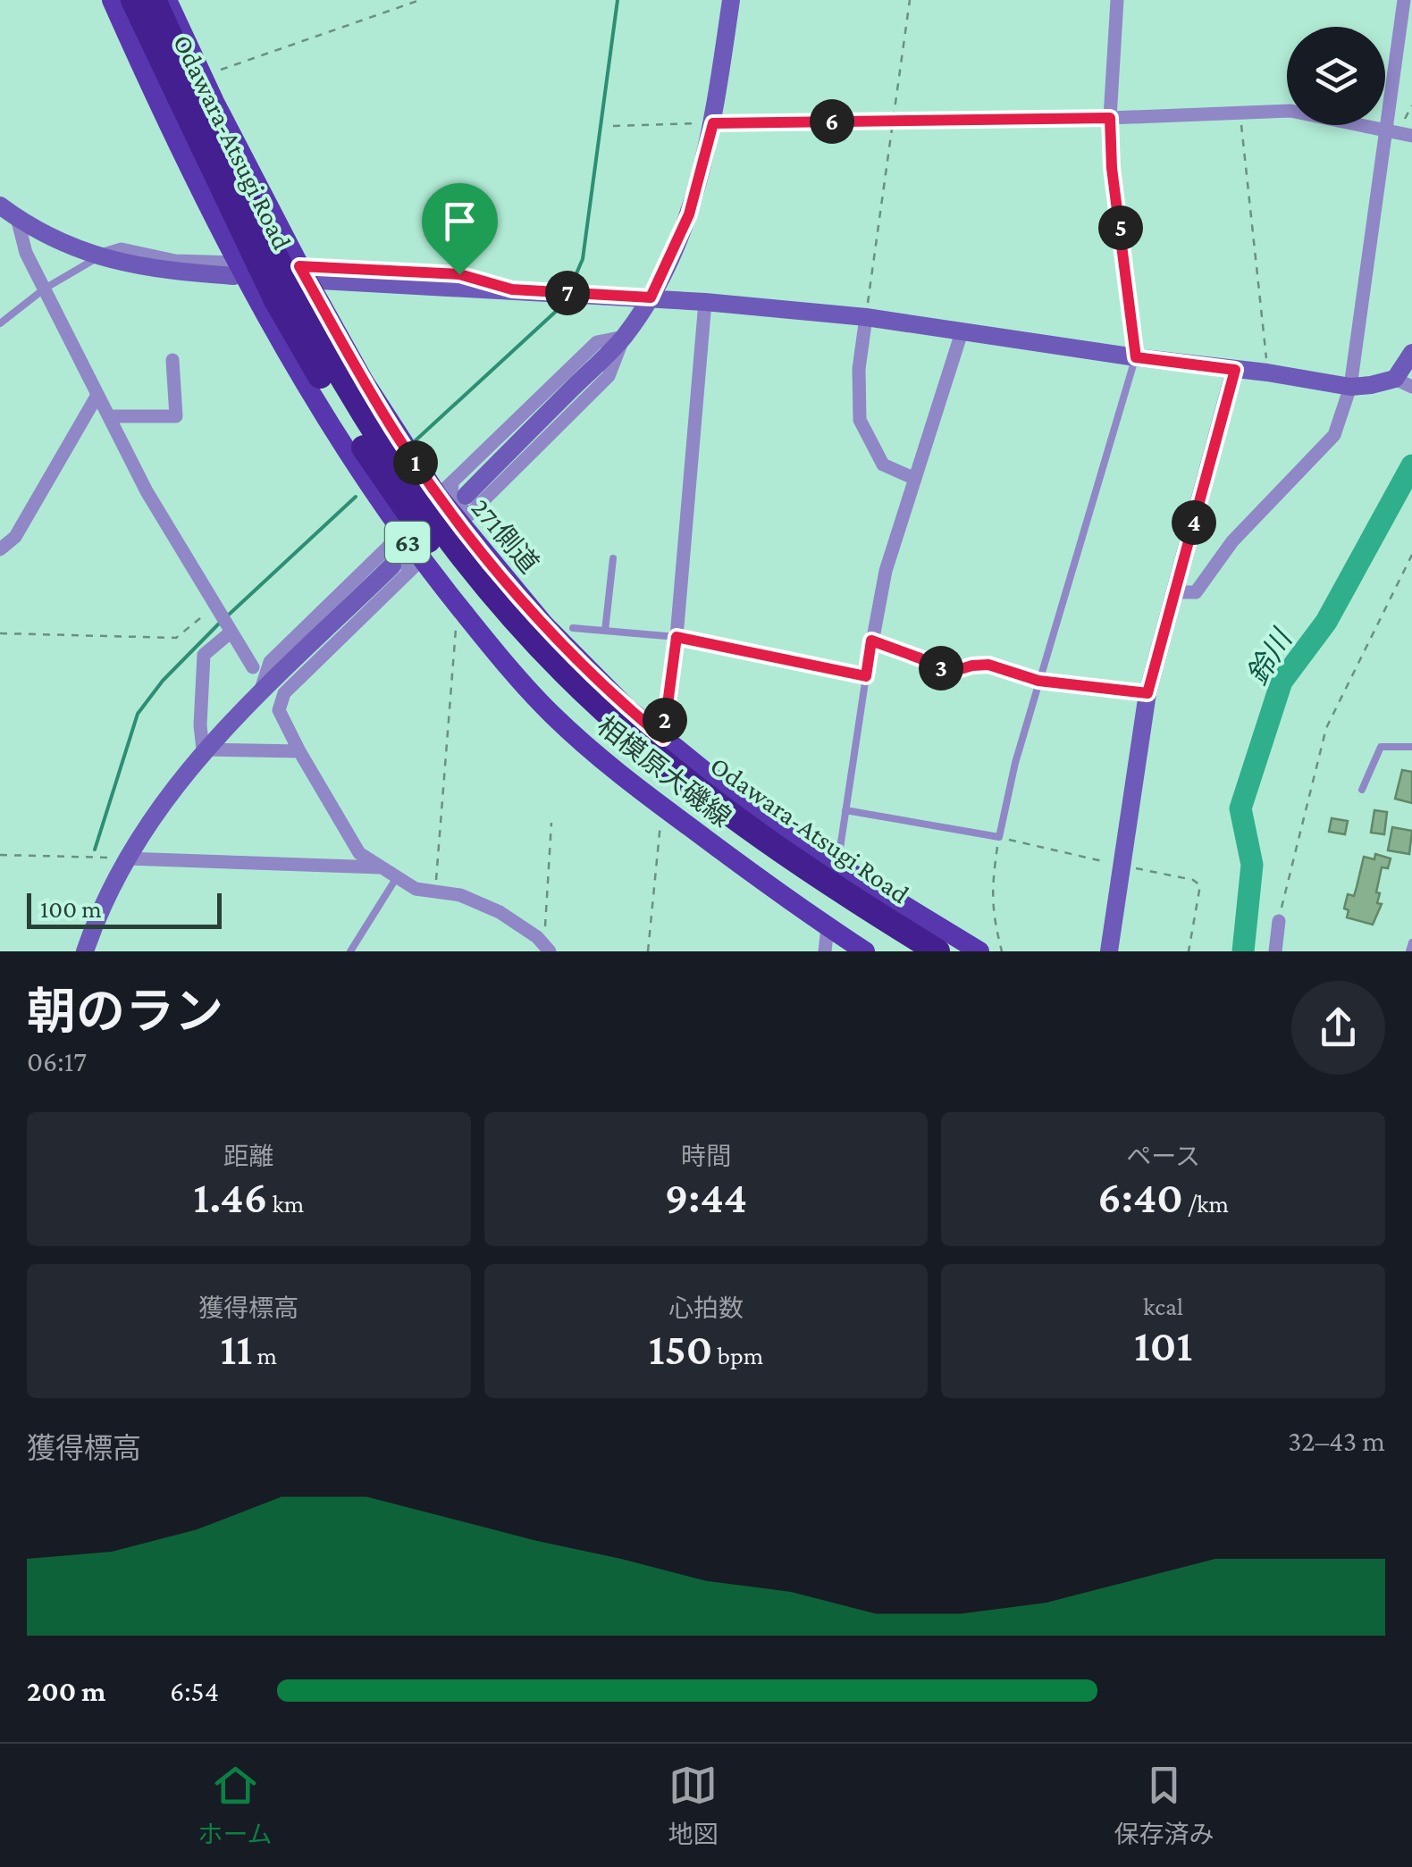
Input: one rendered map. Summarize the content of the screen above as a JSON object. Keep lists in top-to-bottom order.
{
  "streets": {
    "highway": ["Odawara-Atsugi Road"],
    "main road": ["271側道", "63", "相模原大磯線"]
  },
  "water": ["鈴川"],
  "scale_bar": "100 m",
  "page": {
    "pins": [
      "6",
      "5",
      "7",
      "1",
      "4",
      "3",
      "2"
    ],
    "scale": "100 m",
    "heading": ["朝のラン", "06:17"],
    "stats": [
      ["距離", "1.46 km"],
      ["時間", "9:44"],
      ["ペース", "6:40 /km"],
      ["獲得標高", "11 m"],
      ["心拍数", "150 bpm"],
      ["kcal", "101"]
    ],
    "chart": ["獲得標高", "32–43 m"],
    "list": [
      {
        "name": "200 m",
        "note": "6:54"
      }
    ],
    "tabs": ["ホーム", "地図", "保存済み"]
  }
}
